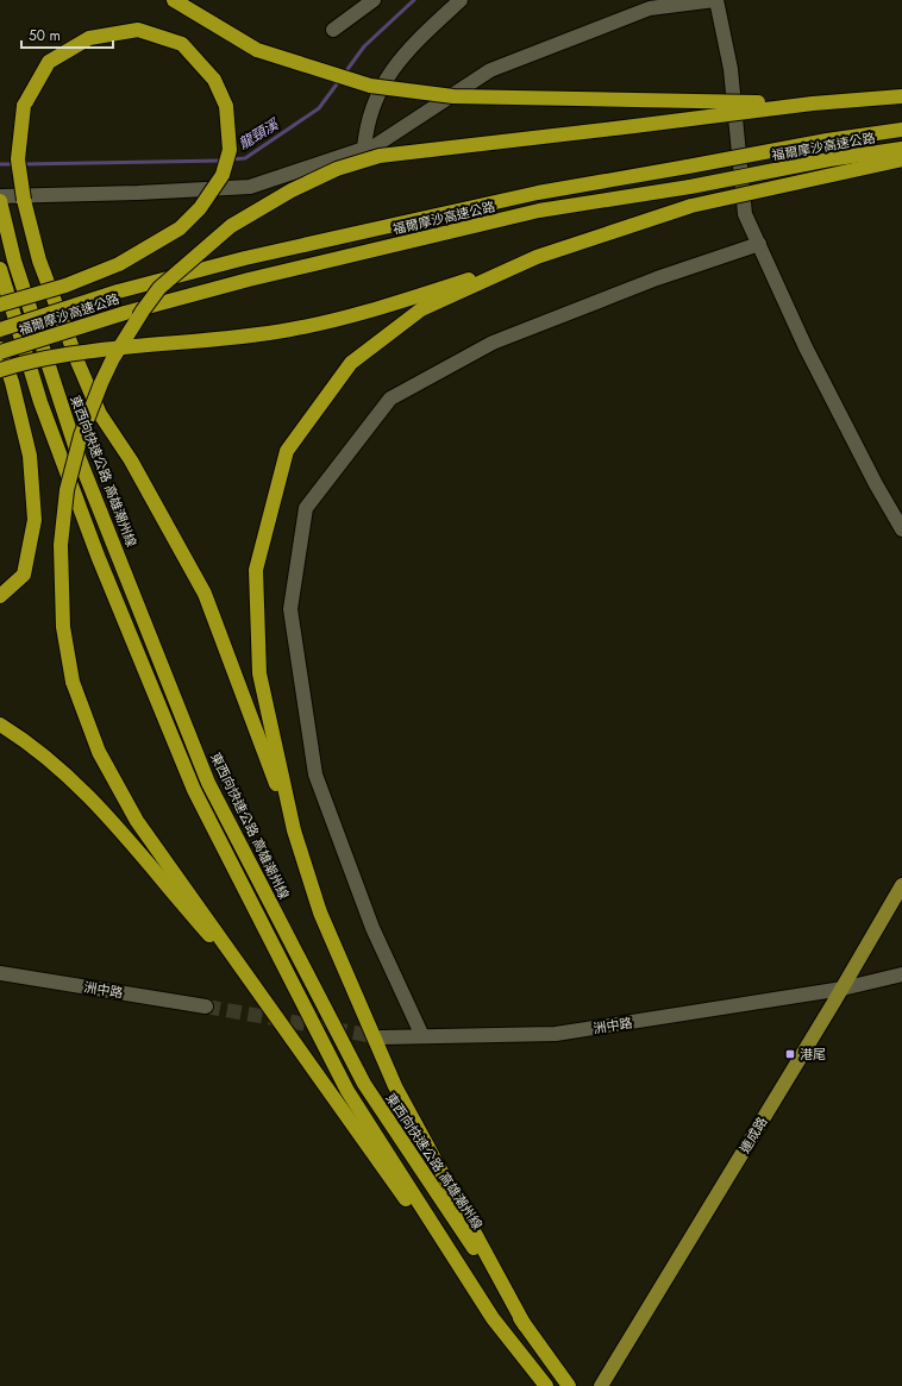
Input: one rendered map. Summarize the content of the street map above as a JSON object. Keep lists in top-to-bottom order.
{
  "streets": {
    "highway": ["福爾摩沙高速公路", "東西向快速公路 高雄潮州線"],
    "main road": ["連成路"],
    "street": ["洲中路"]
  },
  "crossings": [
    ["洲中路", "連成路"]
  ],
  "water": ["龍頸溪"],
  "places": {
    "transit": ["港尾"]
  },
  "scale_bar": "50 m"
}
